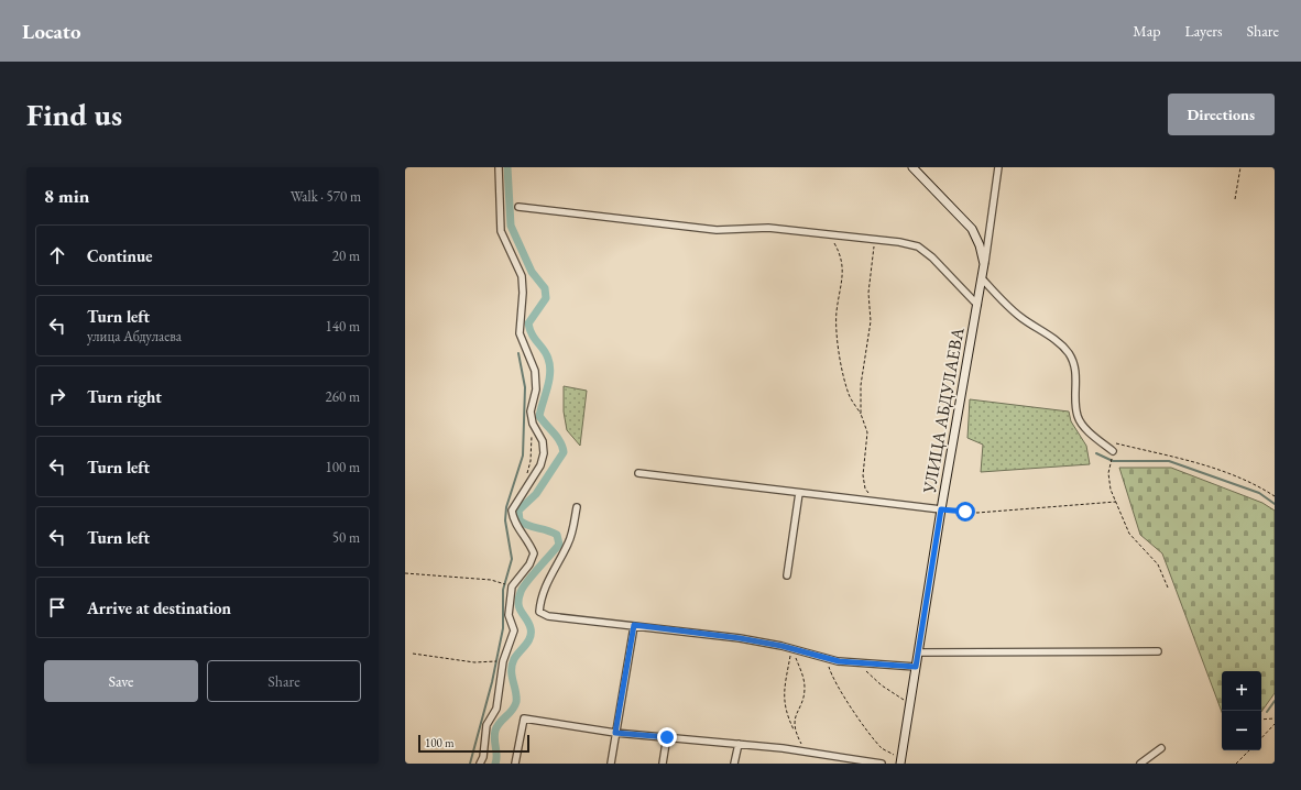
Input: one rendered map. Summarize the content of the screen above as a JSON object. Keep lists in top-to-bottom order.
{
  "streets": {
    "main road": ["УЛИЦА АБДУЛАЕВА"]
  },
  "scale_bar": "100 m",
  "page": {
    "header": "Locato",
    "nav": ["Map", "Layers", "Share"],
    "buttons": [
      "Directions",
      ["Save", "Share"]
    ],
    "title": "Find us",
    "heading": ["8 min", "Walk · 570 m"],
    "list": [
      ["Continue", "20 m"],
      ["Turn left", "улица Абдулаева", "140 m"],
      ["Turn right", "260 m"],
      ["Turn left", "100 m"],
      ["Turn left", "50 m"],
      "Arrive at destination"
    ],
    "map_buttons": ["+", "−"],
    "scale": "100 m"
  }
}
